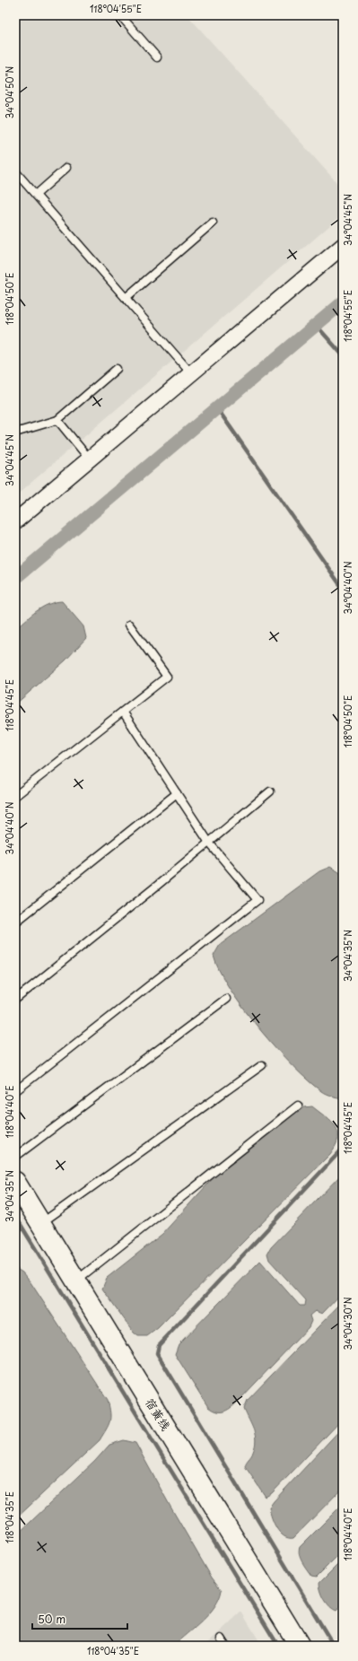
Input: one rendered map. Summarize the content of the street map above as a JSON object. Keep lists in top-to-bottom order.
{
  "streets": {
    "main road": ["宿黄线"]
  },
  "scale_bar": "50 m",
  "coordinates": [
    "118°04'55\"E",
    "34°04'50\"N",
    "34°04'45\"N",
    "118°04'50\"E",
    "34°04'40\"N",
    "118°04'45\"E",
    "34°04'35\"N",
    "118°04'40\"E",
    "34°04'30\"N",
    "118°04'35\"E"
  ]
}
